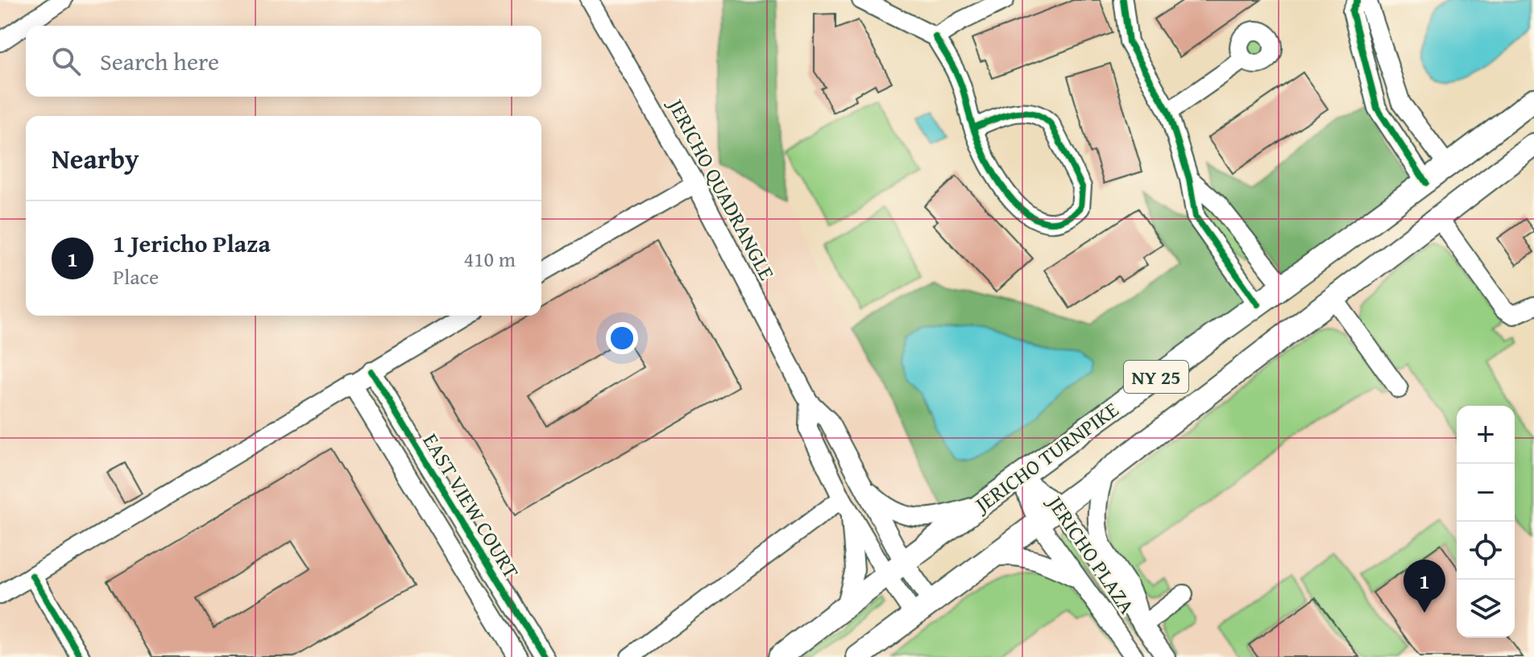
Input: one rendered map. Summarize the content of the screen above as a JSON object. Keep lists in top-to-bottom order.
{
  "streets": {
    "main road": ["NY 25", "JERICHO TURNPIKE"],
    "street": ["JERICHO QUADRANGLE", "EAST VIEW COURT", "JERICHO PLAZA"]
  },
  "crossings": [
    ["JERICHO QUADRANGLE", "NY 25"],
    ["JERICHO QUADRANGLE", "JERICHO TURNPIKE"],
    ["NY 25", "JERICHO PLAZA"],
    ["JERICHO TURNPIKE", "JERICHO PLAZA"]
  ],
  "page": {
    "search": "Search here",
    "heading": "Nearby",
    "list": [
      {
        "mark": "1",
        "name": "1 Jericho Plaza",
        "note": "Place",
        "value": "410 m"
      }
    ],
    "map_buttons": ["+", "−"],
    "pins": "1"
  }
}
